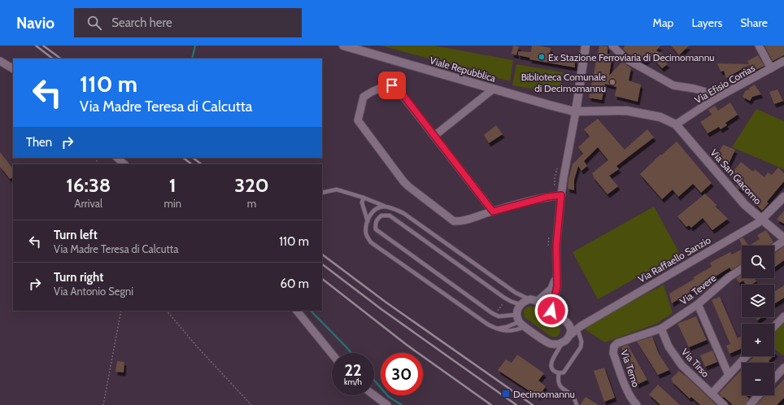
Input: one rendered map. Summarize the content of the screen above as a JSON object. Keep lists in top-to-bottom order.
{
  "streets": {
    "main road": ["Viale Repubblica", "Via San Giacomo", "Via Raffaello Sanzio"],
    "street": [
      "Via Efisio Corrias",
      "Via Tevere",
      "Via Tirso",
      "Via Temo"
    ]
  },
  "crossings": [
    ["Viale Repubblica", "Via Efisio Corrias"],
    ["Viale Repubblica", "Via San Giacomo"],
    ["Via Efisio Corrias", "Via San Giacomo"],
    ["Via San Giacomo", "Via Raffaello Sanzio"],
    ["Via Tevere", "Via Tirso"],
    ["Via Tevere", "Via Temo"],
    ["Via Tirso", "Via Temo"]
  ],
  "places": {
    "other": ["Ex Stazione Ferroviaria di Decimomannu", "Biblioteca Comunale di Decimomannu"],
    "transit": ["Decimomannu"]
  },
  "page": {
    "header": "Navio",
    "search": "Search here",
    "nav": ["Map", "Layers", "Share"],
    "turn": ["110 m", "Via Madre Teresa di Calcutta"],
    "then": "Then",
    "eta": [
      "16:38",
      "Arrival",
      "1",
      "min",
      "320",
      "m"
    ],
    "list": [
      {
        "name": "Turn left",
        "note": "Via Madre Teresa di Calcutta",
        "value": "110 m"
      },
      {
        "name": "Turn right",
        "note": "Via Antonio Segni",
        "value": "60 m"
      }
    ],
    "map_buttons": ["+", "−"],
    "speed": "22 km/h",
    "limit": "30"
  }
}
